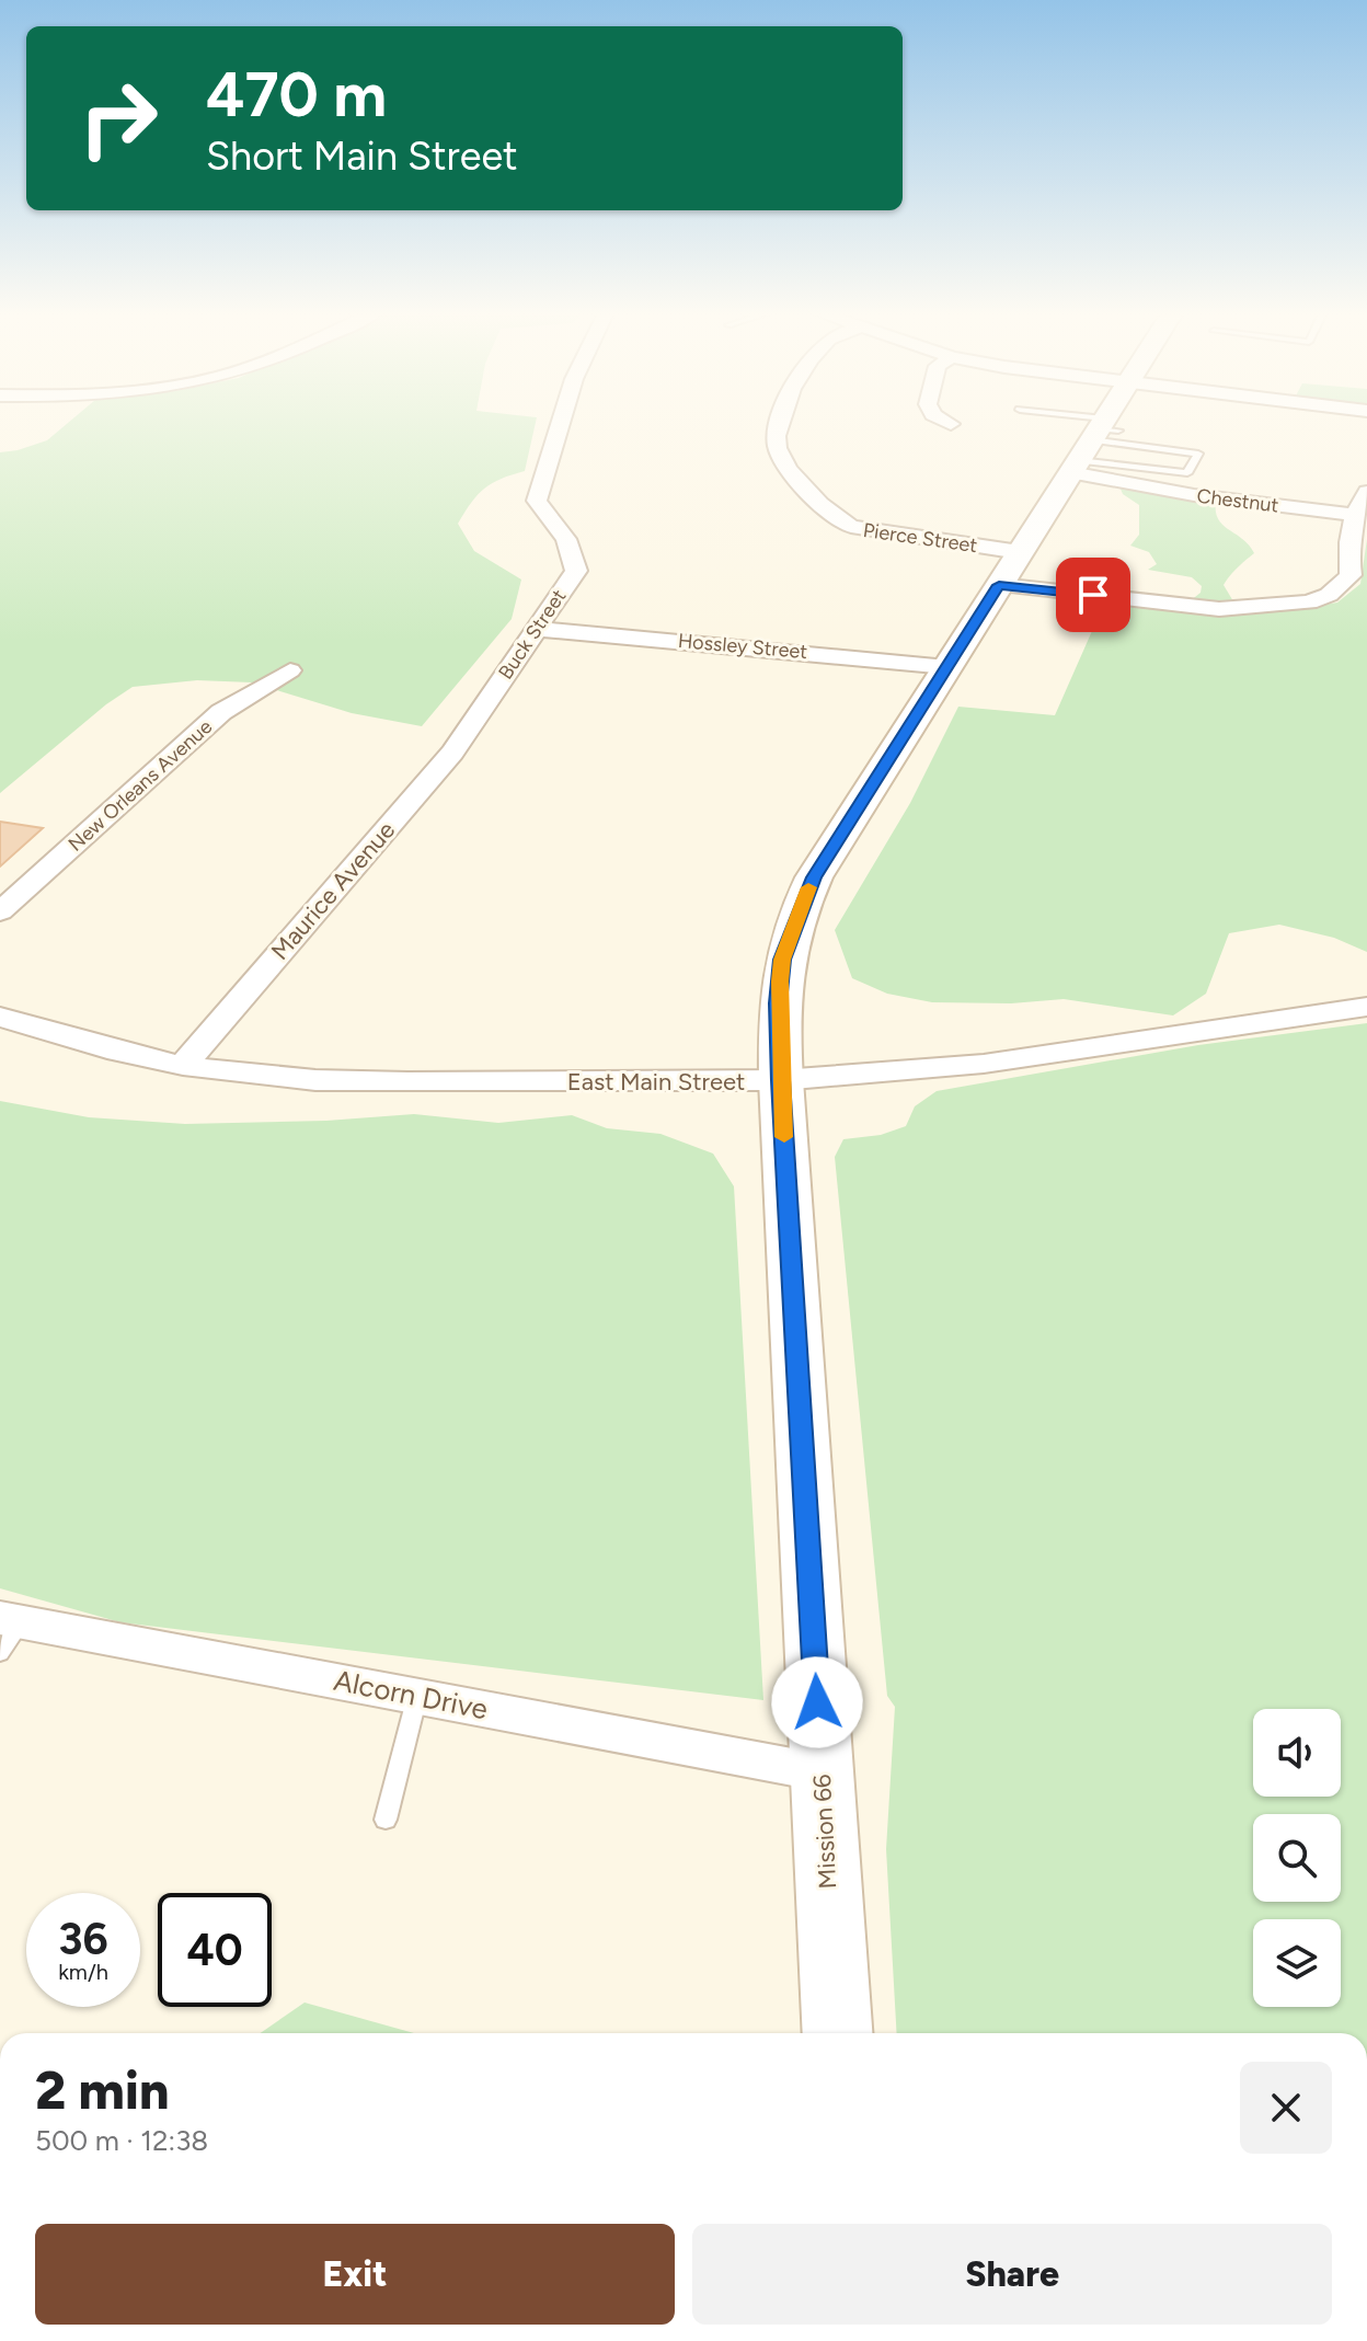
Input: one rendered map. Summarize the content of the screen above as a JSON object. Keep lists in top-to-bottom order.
{
  "streets": {
    "street": [
      "Chestnut",
      "Pierce Street",
      "Buck Street",
      "Hossley Street",
      "New Orleans Avenue",
      "Maurice Avenue",
      "East Main Street",
      "Alcorn Drive",
      "Mission 66"
    ]
  },
  "crossings": [
    ["Chestnut", "Pierce Street"],
    ["Chestnut", "Mission 66"],
    ["Pierce Street", "Mission 66"],
    ["Buck Street", "Hossley Street"],
    ["Buck Street", "Maurice Avenue"],
    ["Hossley Street", "Mission 66"],
    ["Maurice Avenue", "East Main Street"],
    ["East Main Street", "Mission 66"],
    ["Alcorn Drive", "Mission 66"]
  ],
  "page": {
    "turn": ["470 m", "Short Main Street"],
    "speed": "36 km/h",
    "limit": "40",
    "heading": ["2 min", "500 m · 12:38"],
    "buttons": ["Exit", "Share"]
  }
}
